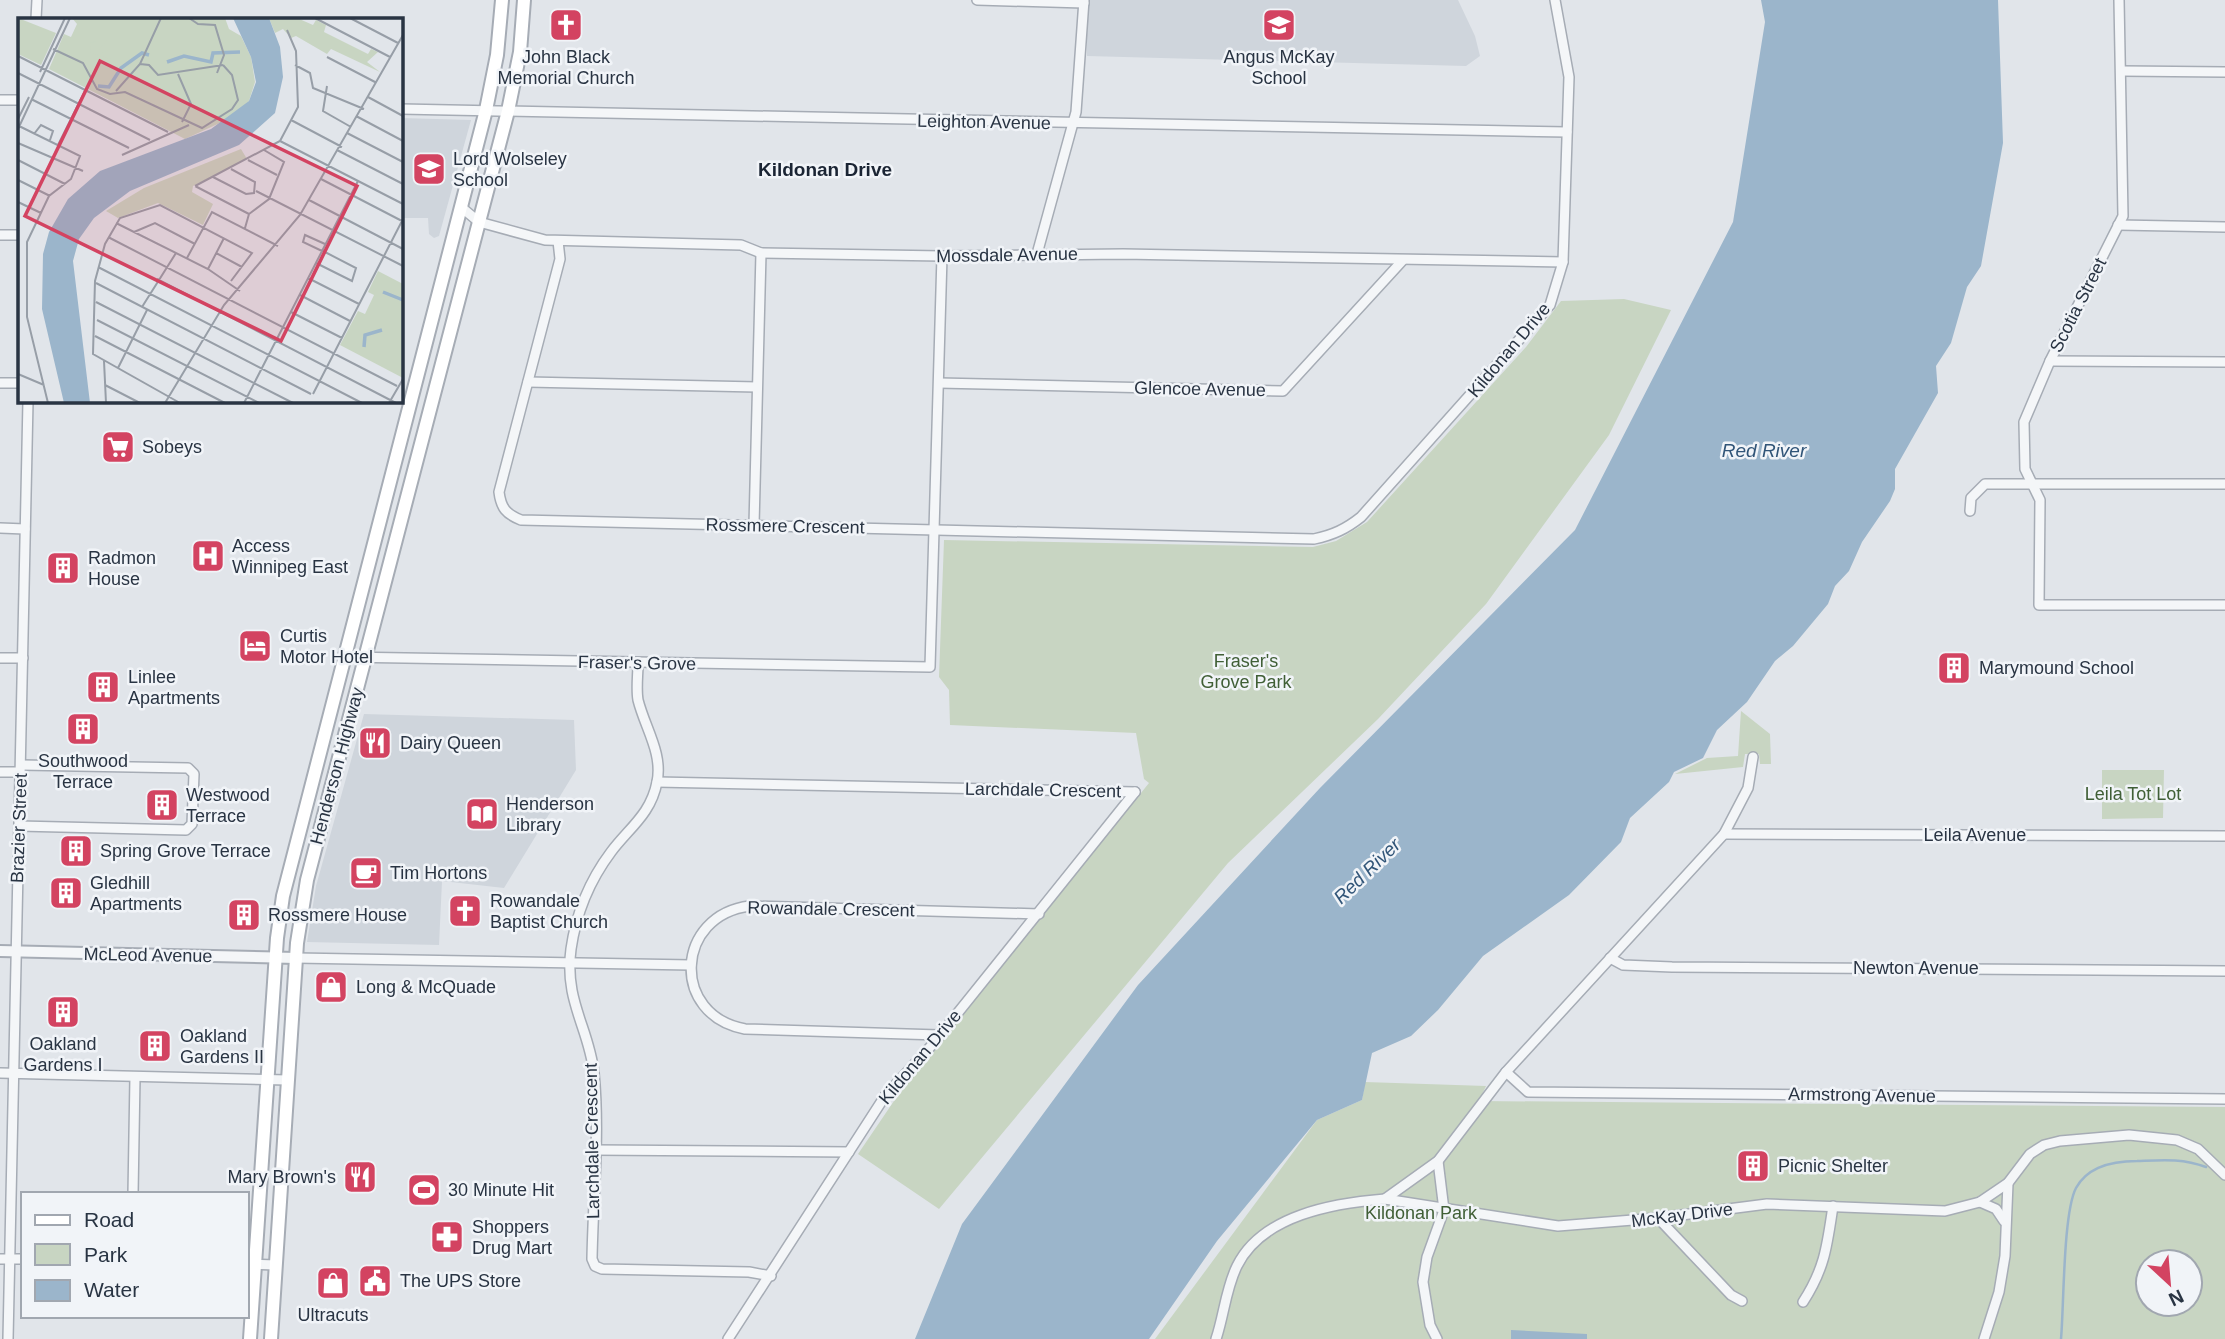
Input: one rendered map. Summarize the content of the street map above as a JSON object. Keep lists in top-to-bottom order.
{
  "streets": {
    "main road": ["Henderson Highway"],
    "street": [
      "Leighton Avenue",
      "Mossdale Avenue",
      "Scotia Street",
      "Kildonan Drive",
      "Glencoe Avenue",
      "Rossmere Crescent",
      "Fraser's Grove",
      "Larchdale Crescent",
      "Brazier Street",
      "Leila Avenue",
      "Rowandale Crescent",
      "McLeod Avenue",
      "Newton Avenue",
      "Armstrong Avenue",
      "McKay Drive"
    ]
  },
  "crossings": [
    ["Leighton Avenue", "Kildonan Drive"],
    ["Leighton Avenue", "Henderson Highway"],
    ["Mossdale Avenue", "Kildonan Drive"],
    ["Mossdale Avenue", "Glencoe Avenue"],
    ["Mossdale Avenue", "Rossmere Crescent"],
    ["Mossdale Avenue", "Henderson Highway"],
    ["Kildonan Drive", "Rossmere Crescent"],
    ["Kildonan Drive", "Larchdale Crescent"],
    ["Kildonan Drive", "Rowandale Crescent"],
    ["Rossmere Crescent", "Fraser's Grove"],
    ["Fraser's Grove", "Henderson Highway"],
    ["Fraser's Grove", "Larchdale Crescent"],
    ["Henderson Highway", "McLeod Avenue"],
    ["Brazier Street", "McLeod Avenue"]
  ],
  "districts": ["Kildonan Drive"],
  "water": ["Red River"],
  "parks": ["Fraser's Grove Park", "Leila Tot Lot", "Kildonan Park"],
  "places": {
    "church": ["John Black Memorial Church", "Rowandale Baptist Church"],
    "school or university": ["Angus McKay School", "Lord Wolseley School"],
    "supermarket": ["Sobeys"],
    "hospital": ["Access Winnipeg East"],
    "building": [
      "Radmon House",
      "Marymound School",
      "Linlee Apartments",
      "Southwood Terrace",
      "Westwood Terrace",
      "Spring Grove Terrace",
      "Gledhill Apartments",
      "Rossmere House",
      "Oakland Gardens I",
      "Oakland Gardens II",
      "Picnic Shelter"
    ],
    "hotel": ["Curtis Motor Hotel"],
    "restaurant": ["Dairy Queen", "Mary Brown's"],
    "library": ["Henderson Library"],
    "cafe": ["Tim Hortons"],
    "shop": ["Long & McQuade", "Ultracuts"],
    "sports": ["30 Minute Hit"],
    "pharmacy": ["Shoppers Drug Mart"],
    "public building": ["The UPS Store"]
  },
  "legend": ["Road", "Park", "Water"],
  "north": "bottom right"
}
